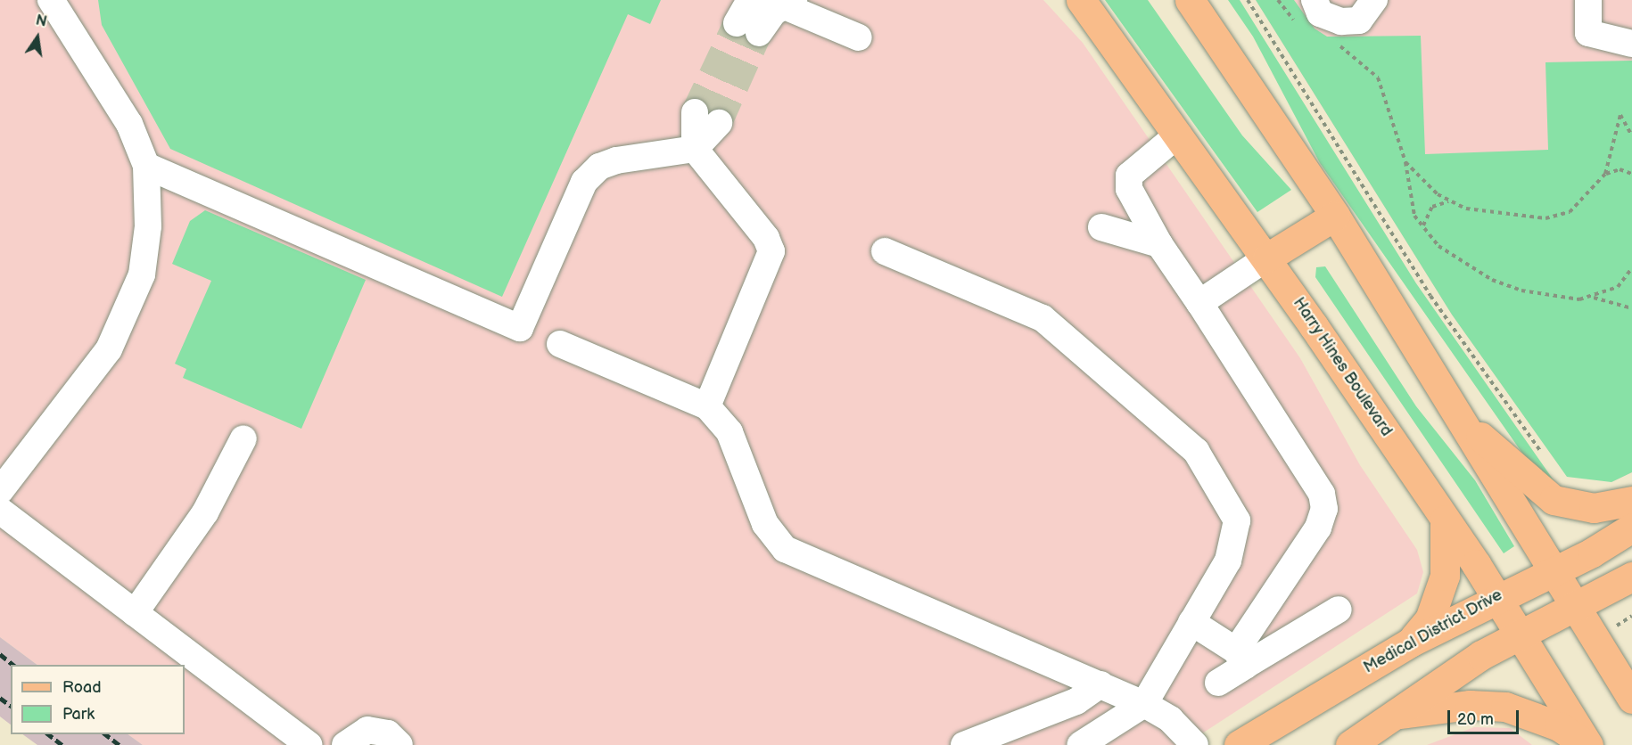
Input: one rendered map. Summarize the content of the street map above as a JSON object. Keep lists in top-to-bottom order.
{
  "streets": {
    "main road": ["Harry Hines Boulevard", "Medical District Drive"]
  },
  "crossings": [
    ["Harry Hines Boulevard", "Medical District Drive"]
  ],
  "legend": ["Road", "Park"],
  "scale_bar": "20 m",
  "north": "top"
}
